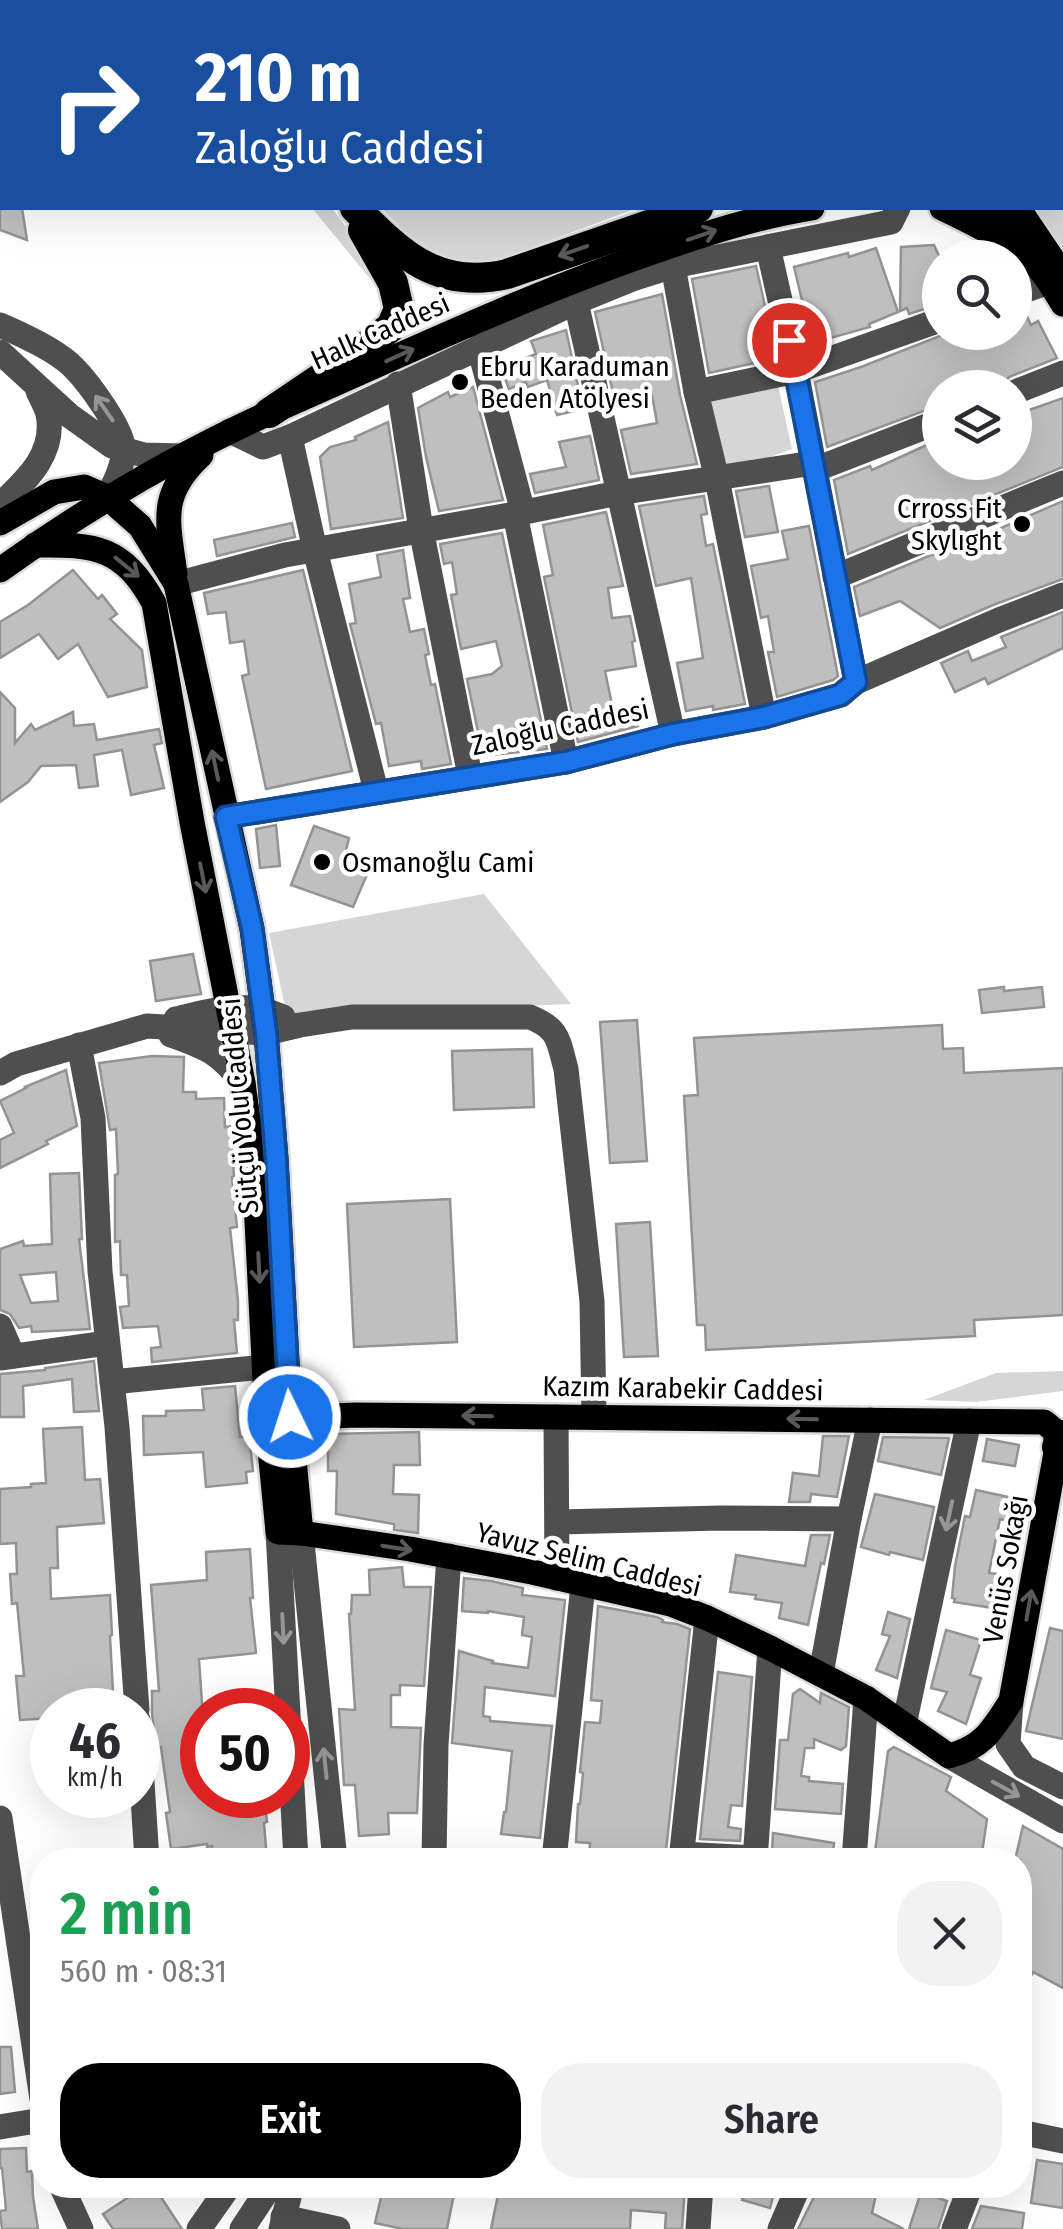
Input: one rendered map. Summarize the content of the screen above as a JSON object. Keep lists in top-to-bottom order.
{
  "streets": {
    "main road": [
      "Halk Caddesi",
      "Sütçü Yolu Caddesi",
      "Kazım Karabekir Caddesi",
      "Yavuz Selim Caddesi",
      "Venüs Sokağı"
    ],
    "street": ["Zaloğlu Caddesi"]
  },
  "crossings": [
    ["Halk Caddesi", "Sütçü Yolu Caddesi"],
    ["Zaloğlu Caddesi", "Sütçü Yolu Caddesi"],
    ["Sütçü Yolu Caddesi", "Kazım Karabekir Caddesi"],
    ["Sütçü Yolu Caddesi", "Yavuz Selim Caddesi"],
    ["Kazım Karabekir Caddesi", "Venüs Sokağı"]
  ],
  "one_way": ["Halk Caddesi", "Kazım Karabekir Caddesi", "Venüs Sokağı"],
  "places": ["Ebru Karaduman Beden Atölyesi", "Crross Fit Skylıght", "Osmanoğlu Cami"],
  "page": {
    "turn": ["210 m", "Zaloğlu Caddesi"],
    "speed": "46 km/h",
    "limit": "50",
    "heading": ["2 min", "560 m · 08:31"],
    "buttons": ["Exit", "Share"]
  }
}
